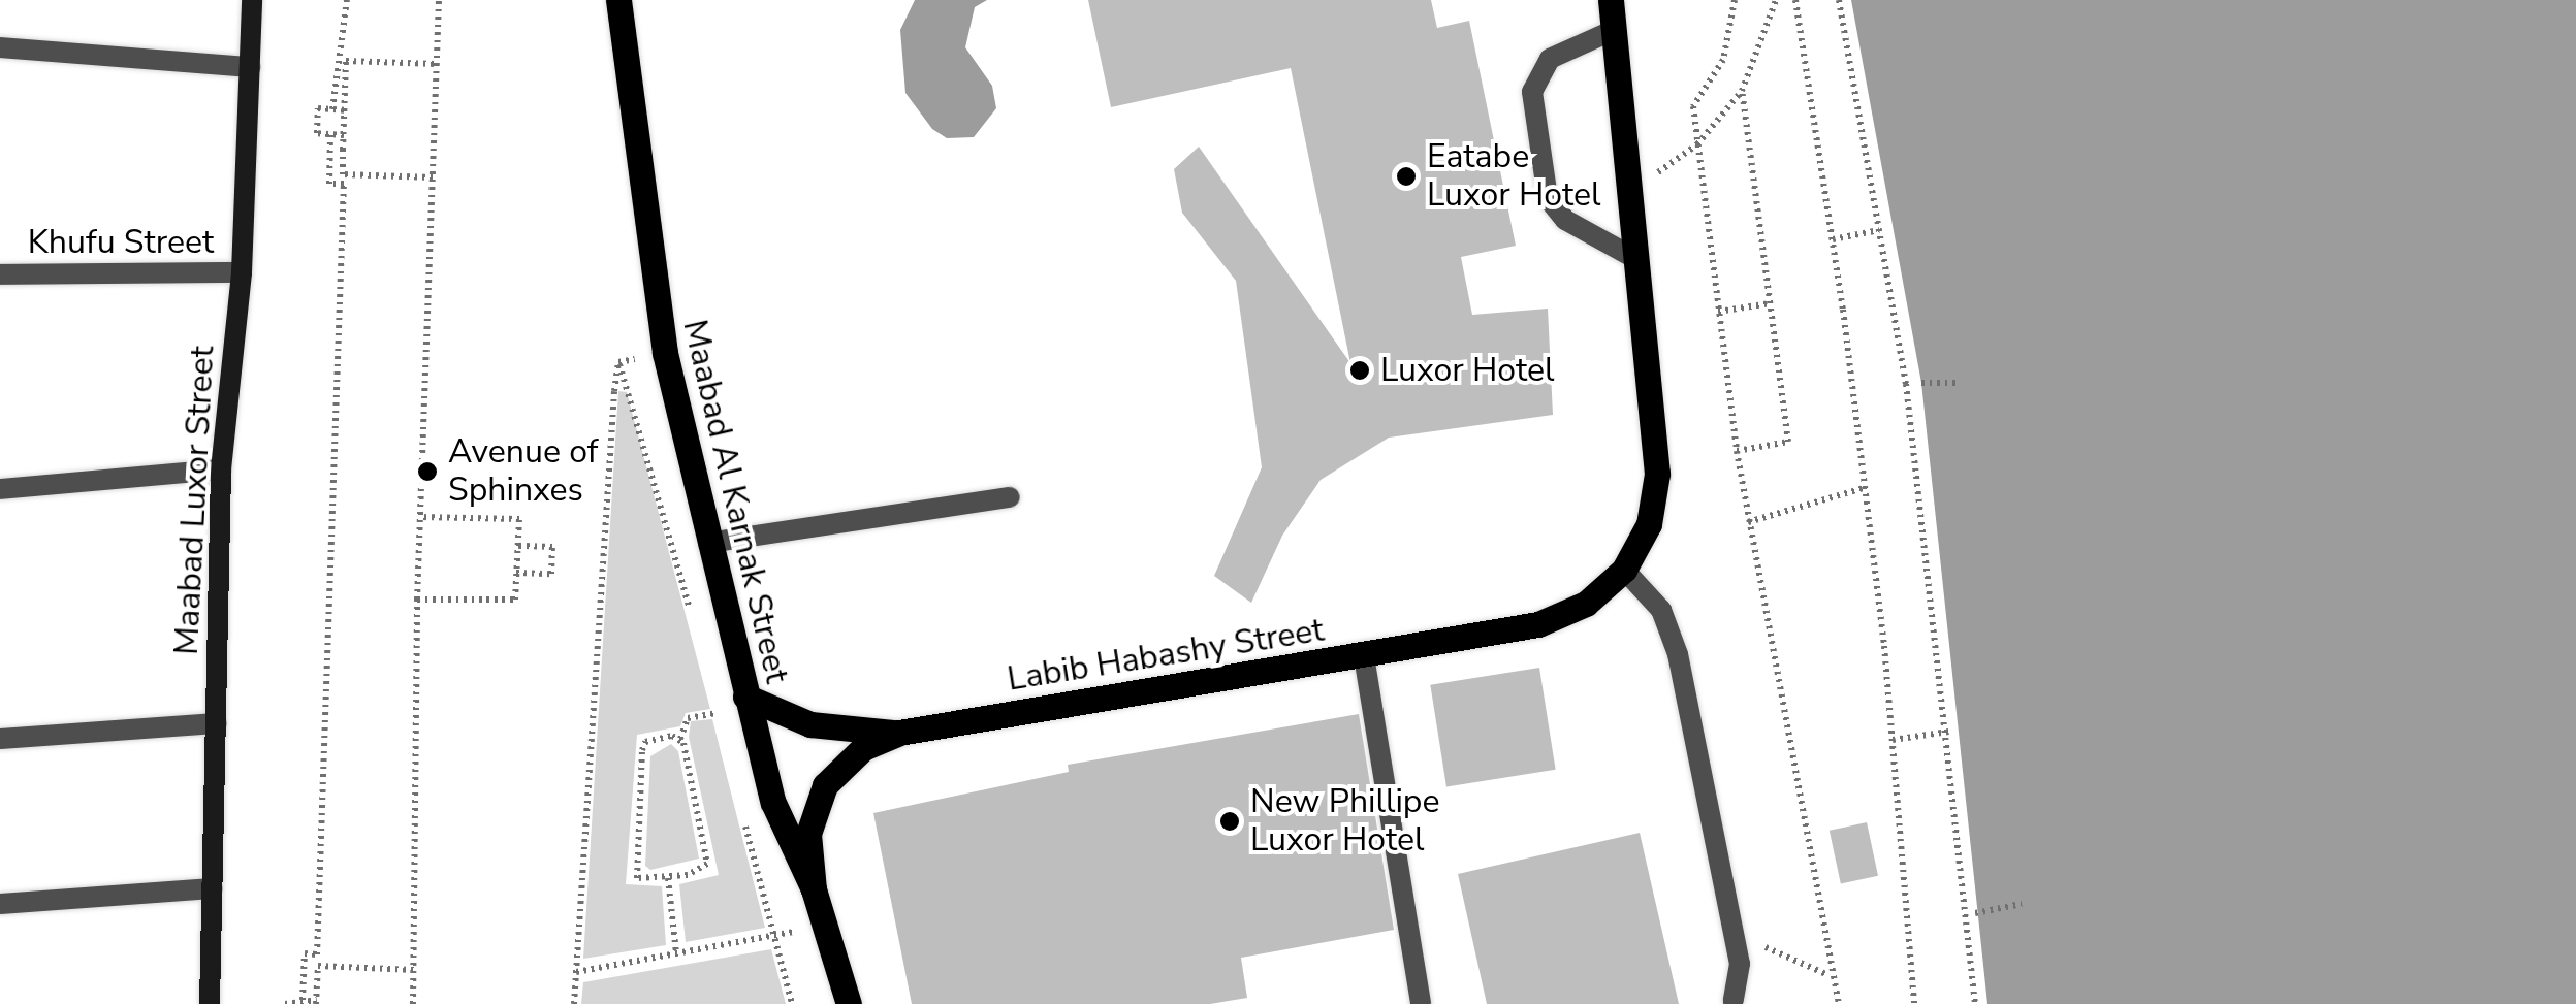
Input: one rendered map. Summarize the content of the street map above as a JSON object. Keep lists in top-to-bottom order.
{
  "streets": {
    "main road": ["Maabad Luxor Street", "Maabad Al Karnak Street", "Labib Habashy Street"],
    "street": ["Khufu Street"]
  },
  "crossings": [
    ["Khufu Street", "Maabad Luxor Street"],
    ["Maabad Al Karnak Street", "Labib Habashy Street"]
  ],
  "places": [
    "Eatabe Luxor Hotel",
    "Luxor Hotel",
    "Avenue of Sphinxes",
    "New Phillipe Luxor Hotel"
  ]
}
